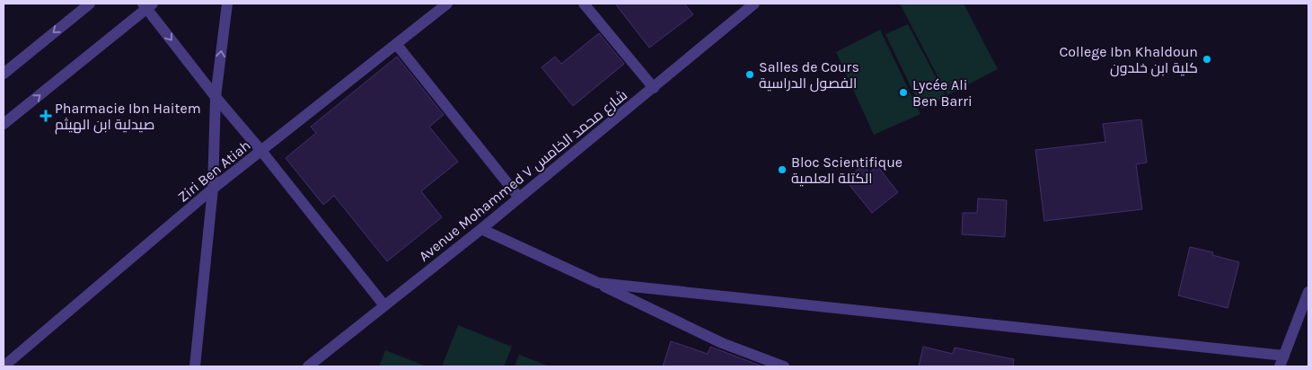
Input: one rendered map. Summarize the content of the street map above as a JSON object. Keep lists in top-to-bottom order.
{
  "streets": {
    "street": ["Ziri Ben Atiah", "Avenue Mohammed V شارع محمد الخامس"]
  },
  "places": {
    "other": [
      "College Ibn Khaldoun كلية ابن خلدون",
      "Salles de Cours الفصول الدراسية",
      "Lycée Ali Ben Barri",
      "Bloc Scientifique الكتلة العلمية"
    ],
    "health": ["Pharmacie Ibn Haitem صيدلية ابن الهيثم"]
  }
}
